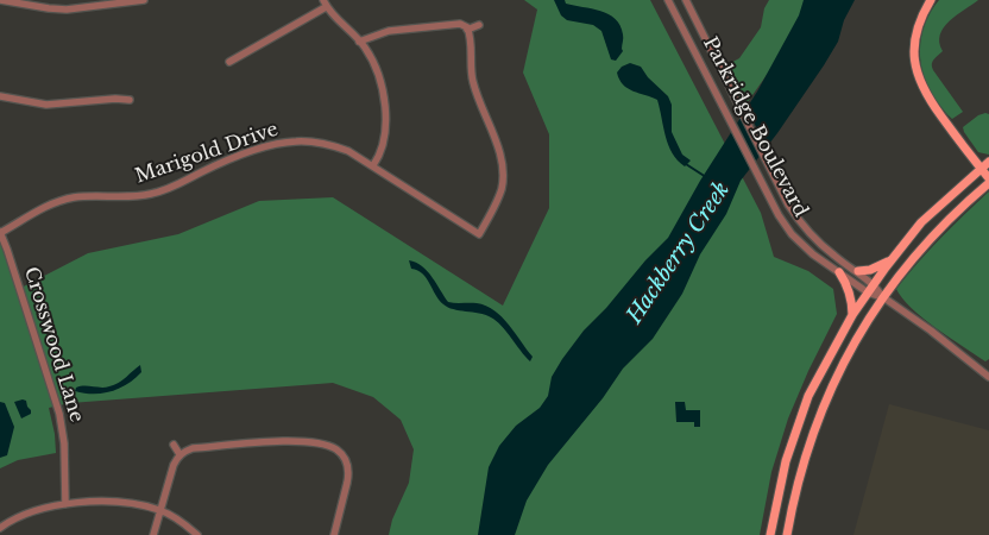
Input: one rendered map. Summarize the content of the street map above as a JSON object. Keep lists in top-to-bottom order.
{
  "streets": {
    "street": ["Parkridge Boulevard", "Marigold Drive", "Crosswood Lane"]
  },
  "crossings": [
    ["Marigold Drive", "Crosswood Lane"]
  ],
  "water": ["Hackberry Creek"]
}
